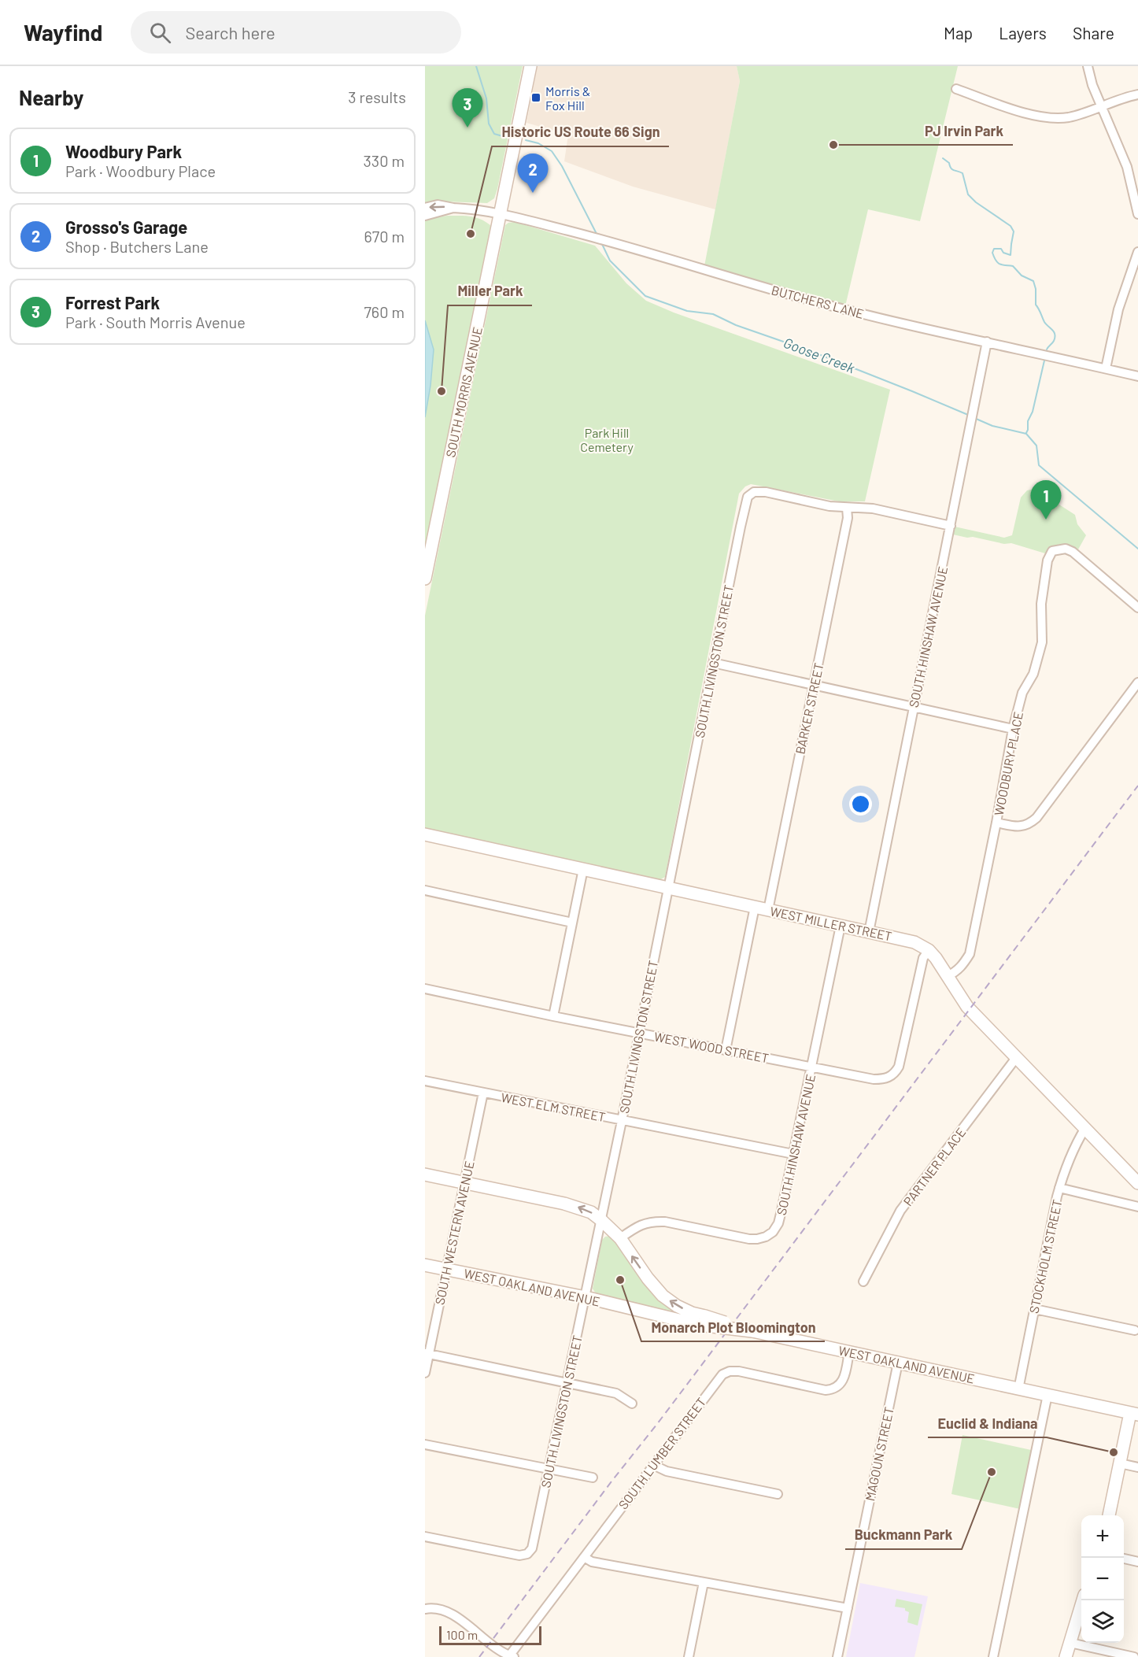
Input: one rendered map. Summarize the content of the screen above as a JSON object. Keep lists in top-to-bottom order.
{
  "streets": {
    "main road": ["SOUTH MORRIS AVENUE", "WEST MILLER STREET", "WEST OAKLAND AVENUE"],
    "street": [
      "BUTCHERS LANE",
      "SOUTH HINSHAW AVENUE",
      "SOUTH LIVINGSTON STREET",
      "BARKER STREET",
      "WOODBURY PLACE",
      "WEST WOOD STREET",
      "WEST ELM STREET",
      "PARTNER PLACE",
      "SOUTH WESTERN AVENUE",
      "STOCKHOLM STREET",
      "SOUTH LUMBER STREET",
      "MAGOUN STREET"
    ]
  },
  "crossings": [
    ["BUTCHERS LANE", "SOUTH MORRIS AVENUE"],
    ["BUTCHERS LANE", "SOUTH HINSHAW AVENUE"],
    ["SOUTH HINSHAW AVENUE", "WEST MILLER STREET"],
    ["SOUTH HINSHAW AVENUE", "WEST WOOD STREET"],
    ["SOUTH HINSHAW AVENUE", "WEST ELM STREET"],
    ["SOUTH LIVINGSTON STREET", "BARKER STREET"],
    ["SOUTH LIVINGSTON STREET", "WEST MILLER STREET"],
    ["SOUTH LIVINGSTON STREET", "WEST WOOD STREET"],
    ["SOUTH LIVINGSTON STREET", "WEST ELM STREET"],
    ["SOUTH LIVINGSTON STREET", "WEST OAKLAND AVENUE"],
    ["BARKER STREET", "WEST MILLER STREET"],
    ["WOODBURY PLACE", "WEST MILLER STREET"],
    ["WEST MILLER STREET", "WEST WOOD STREET"],
    ["WEST MILLER STREET", "PARTNER PLACE"],
    ["WEST MILLER STREET", "STOCKHOLM STREET"],
    ["WEST ELM STREET", "SOUTH WESTERN AVENUE"],
    ["SOUTH WESTERN AVENUE", "WEST OAKLAND AVENUE"],
    ["STOCKHOLM STREET", "WEST OAKLAND AVENUE"],
    ["WEST OAKLAND AVENUE", "SOUTH LUMBER STREET"],
    ["WEST OAKLAND AVENUE", "MAGOUN STREET"]
  ],
  "water": ["Goose Creek"],
  "parks": ["Park Hill Cemetery"],
  "places": {
    "transit": ["Morris & Fox Hill"],
    "other": [
      "PJ Irvin Park",
      "Historic US Route 66 Sign",
      "Miller Park",
      "Monarch Plot Bloomington",
      "Euclid & Indiana",
      "Buckmann Park"
    ]
  },
  "scale_bar": "100 m",
  "page": {
    "header": "Wayfind",
    "search": "Search here",
    "nav": ["Map", "Layers", "Share"],
    "heading": ["Nearby", "3 results"],
    "pins": ["3", "2", "1"],
    "list": [
      {
        "mark": "1",
        "name": "Woodbury Park",
        "note": "Park · Woodbury Place",
        "value": "330 m"
      },
      {
        "mark": "2",
        "name": "Grosso's Garage",
        "note": "Shop · Butchers Lane",
        "value": "670 m"
      },
      {
        "mark": "3",
        "name": "Forrest Park",
        "note": "Park · South Morris Avenue",
        "value": "760 m"
      }
    ],
    "map_buttons": ["+", "−"],
    "scale": "100 m"
  }
}
